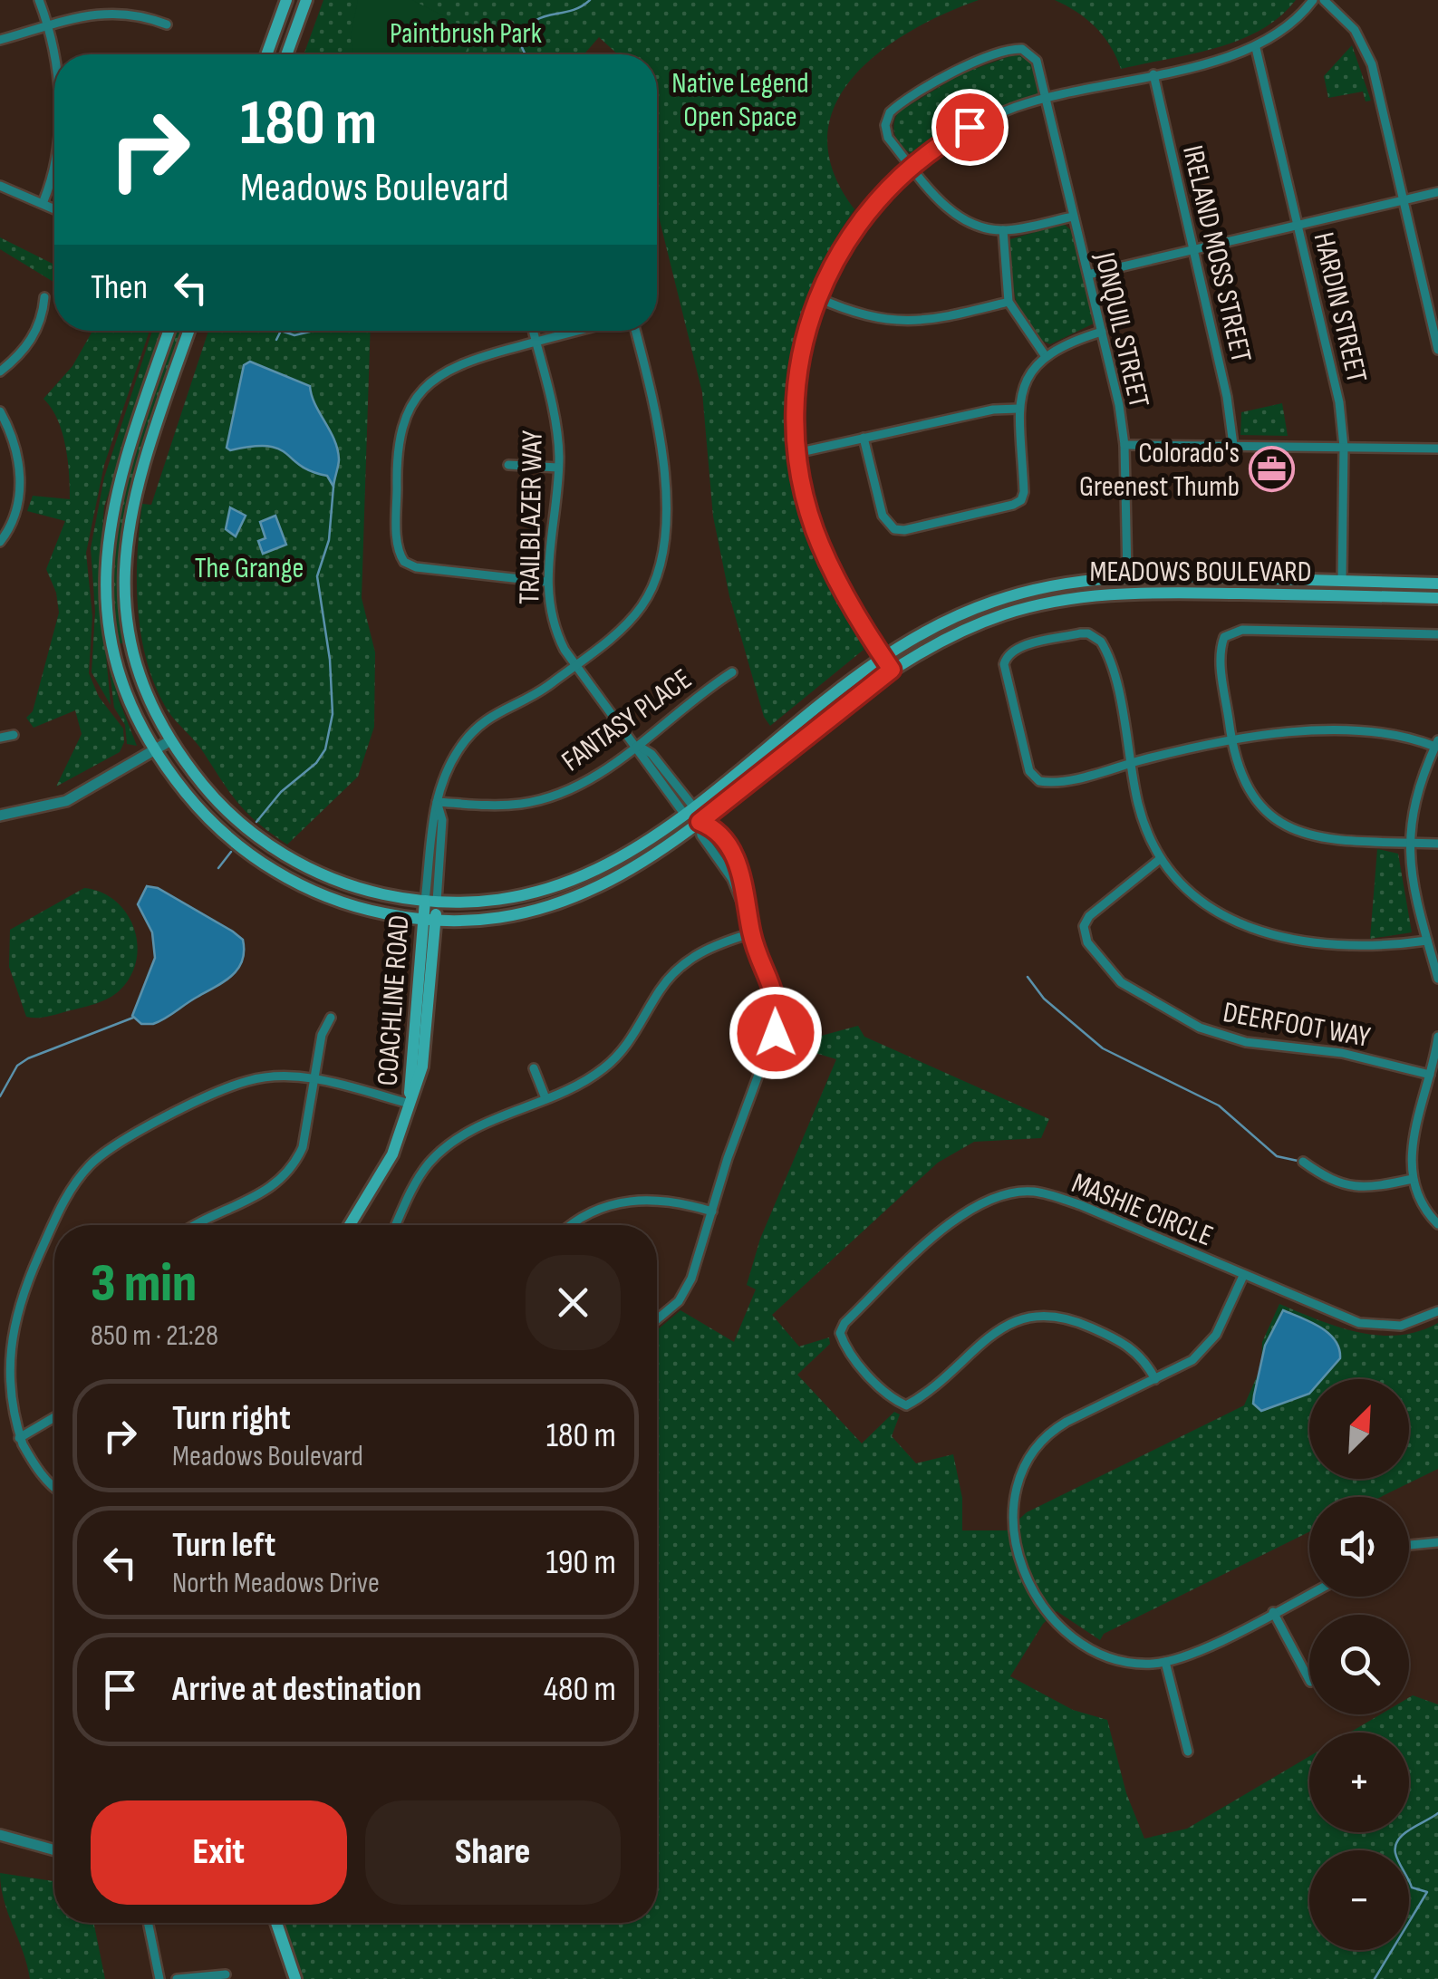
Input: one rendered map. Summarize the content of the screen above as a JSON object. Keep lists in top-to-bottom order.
{
  "streets": {
    "main road": ["MEADOWS BOULEVARD", "COACHLINE ROAD"],
    "street": [
      "IRELAND MOSS STREET",
      "HARDIN STREET",
      "JONQUIL STREET",
      "TRAILBLAZER WAY",
      "FANTASY PLACE",
      "DEERFOOT WAY",
      "MASHIE CIRCLE"
    ]
  },
  "crossings": [
    ["HARDIN STREET", "MEADOWS BOULEVARD"],
    ["JONQUIL STREET", "MEADOWS BOULEVARD"],
    ["TRAILBLAZER WAY", "MEADOWS BOULEVARD"],
    ["TRAILBLAZER WAY", "FANTASY PLACE"],
    ["MEADOWS BOULEVARD", "COACHLINE ROAD"]
  ],
  "parks": ["Paintbrush Park", "Native Legend Open Space", "The Grange"],
  "places": {
    "office": ["Colorado's Greenest Thumb"]
  },
  "north": "top right",
  "page": {
    "turn": ["180 m", "Meadows Boulevard"],
    "then": "Then",
    "heading": ["3 min", "850 m · 21:28"],
    "map_buttons": ["+", "−"],
    "list": [
      {
        "name": "Turn right",
        "note": "Meadows Boulevard",
        "value": "180 m"
      },
      {
        "name": "Turn left",
        "note": "North Meadows Drive",
        "value": "190 m"
      },
      {
        "name": "Arrive at destination",
        "value": "480 m"
      }
    ],
    "buttons": ["Exit", "Share"]
  }
}
